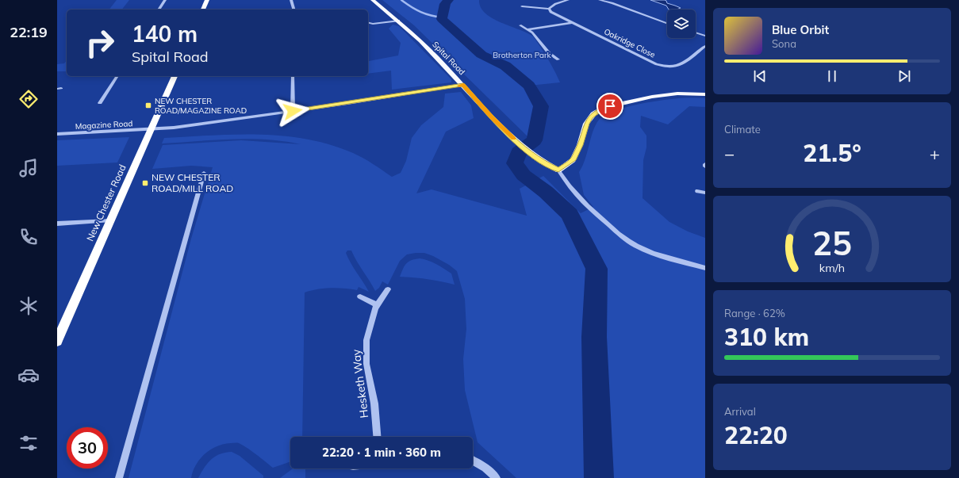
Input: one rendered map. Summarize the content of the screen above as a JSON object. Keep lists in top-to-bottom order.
{
  "streets": {
    "highway": ["New Chester Road"],
    "main road": ["Spital Road"],
    "street": ["Oakridge Close", "Magazine Road", "Hesketh Way"]
  },
  "crossings": [
    ["Spital Road", "Magazine Road"],
    ["Magazine Road", "New Chester Road"]
  ],
  "parks": ["Brotherton Park"],
  "places": {
    "transit": ["NEW CHESTER ROAD/MAGAZINE ROAD", "NEW CHESTER ROAD/MILL ROAD"]
  },
  "page": {
    "tabs": "22:19",
    "turn": ["140 m", "Spital Road"],
    "song": ["Blue Orbit", "Sona"],
    "tile": [
      "Climate",
      ["Range · 62%", "310 km"],
      ["Arrival", "22:20"]
    ],
    "heat": ["−", "21.5°", "+"],
    "limit": "30",
    "trip": "22:20 · 1 min · 360 m",
    "gauge": ["25", "km/h"]
  }
}
